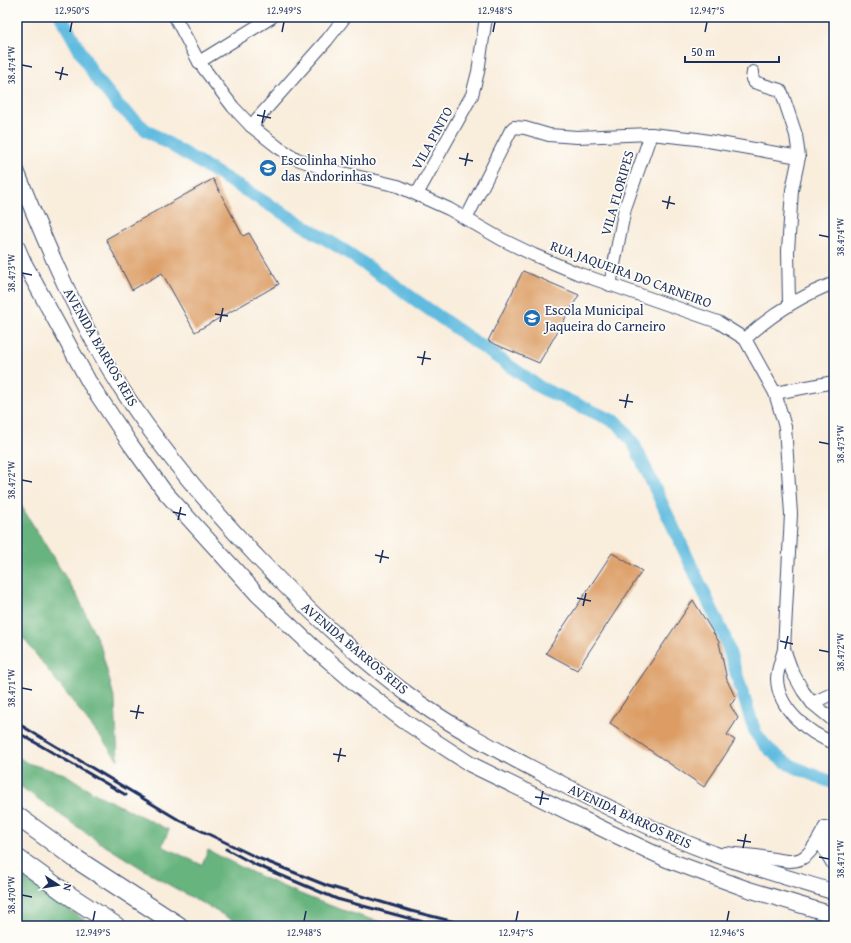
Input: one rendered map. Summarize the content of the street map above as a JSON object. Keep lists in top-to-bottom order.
{
  "streets": {
    "main road": ["AVENIDA BARROS REIS"],
    "street": ["VILA PINTO", "VILA FLORIPES", "RUA JAQUEIRA DO CARNEIRO"]
  },
  "crossings": [
    ["VILA PINTO", "RUA JAQUEIRA DO CARNEIRO"],
    ["VILA FLORIPES", "RUA JAQUEIRA DO CARNEIRO"]
  ],
  "places": {
    "school or university": ["Escolinha Ninho das Andorinhas", "Escola Municipal Jaqueira do Carneiro"]
  },
  "scale_bar": "50 m",
  "north": "right",
  "coordinates": [
    "12.950°S",
    "12.949°S",
    "12.948°S",
    "12.947°S",
    "38.474°W",
    "38.473°W",
    "38.472°W",
    "38.471°W",
    "38.470°W",
    "12.946°S"
  ]
}
